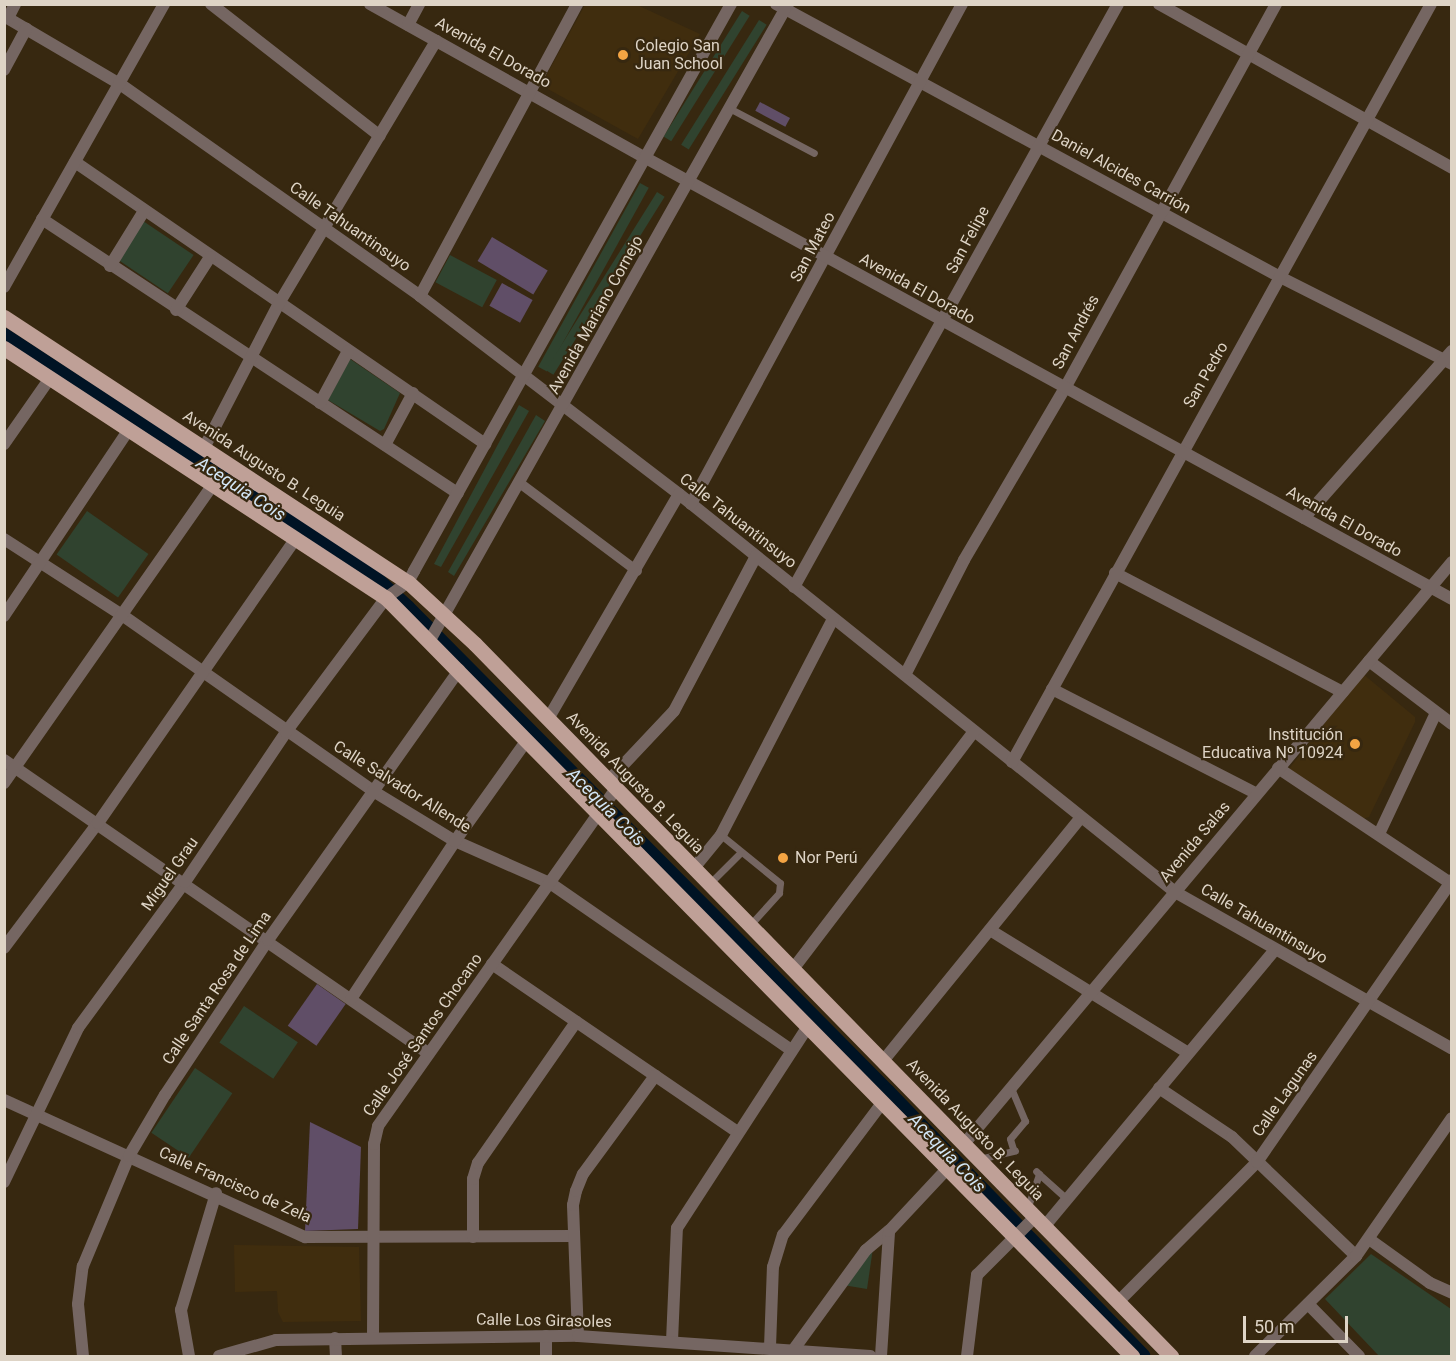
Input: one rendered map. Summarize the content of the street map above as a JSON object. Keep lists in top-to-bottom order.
{
  "streets": {
    "main road": ["Avenida Augusto B. Leguia"],
    "street": [
      "Avenida El Dorado",
      "Daniel Alcides Carrión",
      "Calle Tahuantinsuyo",
      "San Felipe",
      "San Mateo",
      "Avenida Mariano Cornejo",
      "San Andrés",
      "San Pedro",
      "Calle Salvador Allende",
      "Avenida Salas",
      "Miguel Grau",
      "Calle Santa Rosa de Lima",
      "Calle José Santos Chocano",
      "Calle Lagunas",
      "Calle Francisco de Zela",
      "Calle Los Girasoles"
    ]
  },
  "crossings": [
    ["Avenida El Dorado", "San Felipe"],
    ["Avenida El Dorado", "San Mateo"],
    ["Avenida El Dorado", "Avenida Mariano Cornejo"],
    ["Avenida El Dorado", "San Andrés"],
    ["Avenida El Dorado", "San Pedro"],
    ["Avenida El Dorado", "Avenida Salas"],
    ["Daniel Alcides Carrión", "San Felipe"],
    ["Daniel Alcides Carrión", "San Mateo"],
    ["Daniel Alcides Carrión", "Avenida Mariano Cornejo"],
    ["Daniel Alcides Carrión", "San Andrés"],
    ["Daniel Alcides Carrión", "San Pedro"],
    ["Calle Tahuantinsuyo", "San Felipe"],
    ["Calle Tahuantinsuyo", "San Mateo"],
    ["Calle Tahuantinsuyo", "Avenida Mariano Cornejo"],
    ["Calle Tahuantinsuyo", "San Andrés"],
    ["Calle Tahuantinsuyo", "San Pedro"],
    ["Calle Tahuantinsuyo", "Avenida Salas"],
    ["Calle Tahuantinsuyo", "Calle Lagunas"],
    ["Avenida Mariano Cornejo", "Avenida Augusto B. Leguia"],
    ["Avenida Mariano Cornejo", "Miguel Grau"],
    ["Avenida Augusto B. Leguia", "Avenida Salas"],
    ["Avenida Augusto B. Leguia", "Calle José Santos Chocano"],
    ["Avenida Augusto B. Leguia", "Calle Lagunas"],
    ["Calle Salvador Allende", "Miguel Grau"],
    ["Calle Salvador Allende", "Calle Santa Rosa de Lima"],
    ["Calle Salvador Allende", "Calle José Santos Chocano"],
    ["Miguel Grau", "Calle Francisco de Zela"],
    ["Calle Santa Rosa de Lima", "Calle Francisco de Zela"],
    ["Calle José Santos Chocano", "Calle Francisco de Zela"],
    ["Calle José Santos Chocano", "Calle Los Girasoles"]
  ],
  "water": ["Acequia Cois"],
  "places": ["Colegio San Juan School", "Institución Educativa Nº 10924", "Nor Perú"],
  "scale_bar": "50 m"
}
